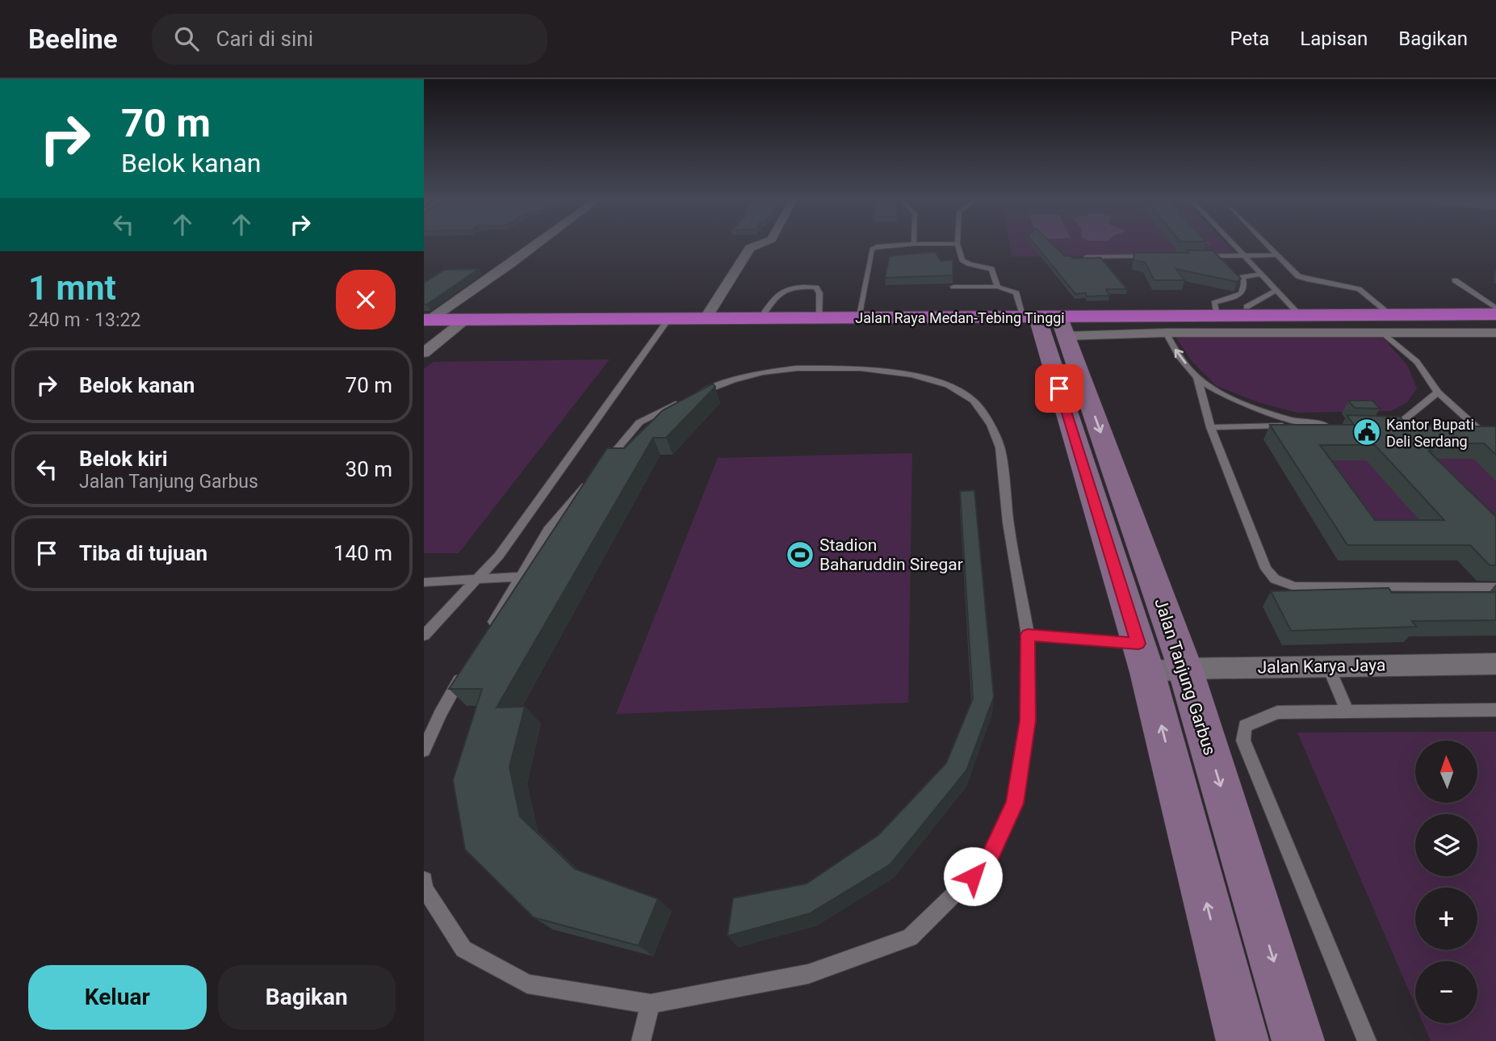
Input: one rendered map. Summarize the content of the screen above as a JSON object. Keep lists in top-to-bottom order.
{
  "streets": {
    "highway": ["Jalan Raya Medan-Tebing Tinggi"],
    "street": ["Jalan Karya Jaya", "Jalan Tanjung Garbus"]
  },
  "crossings": [
    ["Jalan Raya Medan-Tebing Tinggi", "Jalan Tanjung Garbus"],
    ["Jalan Karya Jaya", "Jalan Tanjung Garbus"]
  ],
  "places": {
    "public building": ["Kantor Bupati Deli Serdang"],
    "sports": ["Stadion Baharuddin Siregar"]
  },
  "north": "top",
  "page": {
    "header": "Beeline",
    "search": "Cari di sini",
    "nav": ["Peta", "Lapisan", "Bagikan"],
    "turn": ["70 m", "Belok kanan"],
    "heading": ["1 mnt", "240 m · 13:22"],
    "list": [
      {
        "name": "Belok kanan",
        "value": "70 m"
      },
      {
        "name": "Belok kiri",
        "note": "Jalan Tanjung Garbus",
        "value": "30 m"
      },
      {
        "name": "Tiba di tujuan",
        "value": "140 m"
      }
    ],
    "map_buttons": ["+", "−"],
    "buttons": ["Keluar", "Bagikan"]
  }
}
